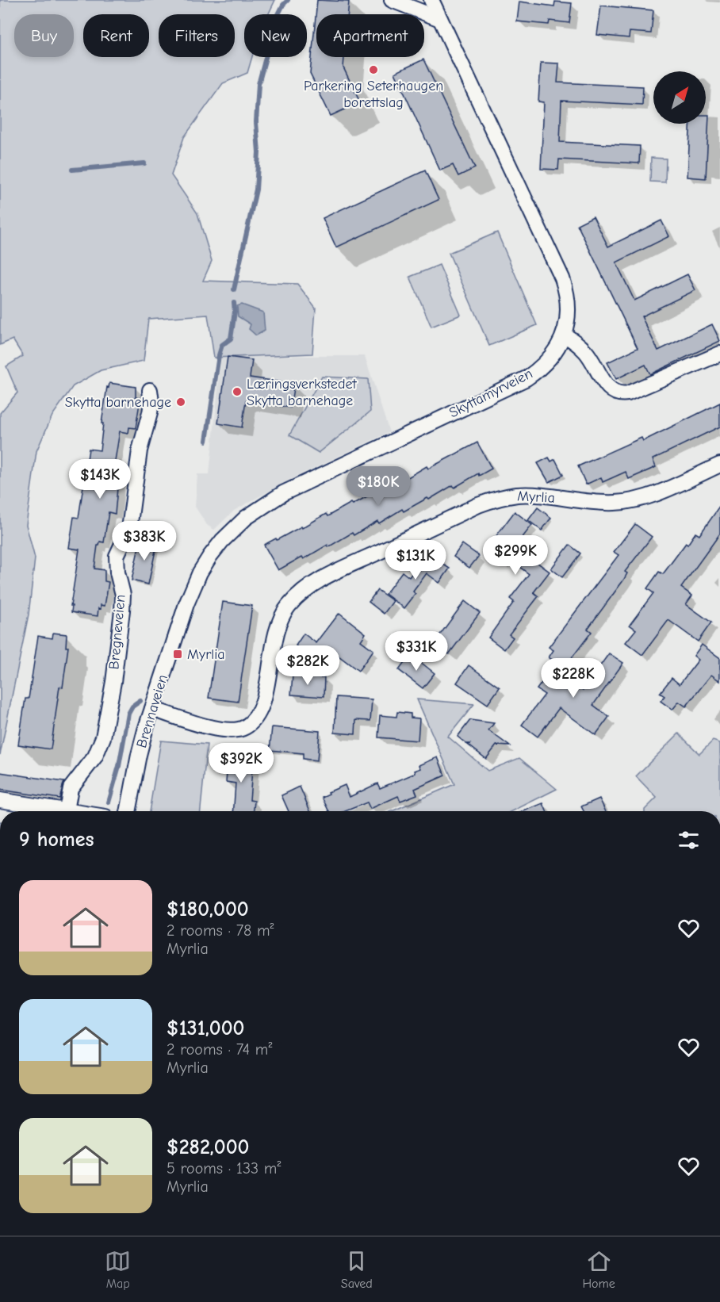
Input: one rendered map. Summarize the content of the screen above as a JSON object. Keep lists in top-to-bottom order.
{
  "streets": {
    "street": [
      "Skyttamyrveien",
      "Myrlia",
      "Bregneveien",
      "Brennaveien"
    ]
  },
  "crossings": [
    ["Skyttamyrveien", "Brennaveien"],
    ["Myrlia", "Brennaveien"]
  ],
  "places": {
    "other": ["Parkering Seterhaugen borettslag", "Læringsverkstedet Skytta barnehage", "Skytta barnehage"],
    "transit": ["Myrlia"]
  },
  "north": "top right",
  "page": {
    "chip": [
      "Buy",
      "Rent",
      "Filters",
      "New",
      "Apartment"
    ],
    "price": [
      "$143K",
      "$180K",
      "$383K",
      "$299K",
      "$131K",
      "$331K",
      "$282K",
      "$228K",
      "$392K"
    ],
    "heading": "9 homes",
    "list": [
      {
        "name": "$180,000",
        "note": "2 rooms · 78 m² · Myrlia"
      },
      {
        "name": "$131,000",
        "note": "2 rooms · 74 m² · Myrlia"
      },
      {
        "name": "$282,000",
        "note": "5 rooms · 133 m² · Myrlia"
      }
    ],
    "tabs": ["Map", "Saved", "Home"]
  }
}
